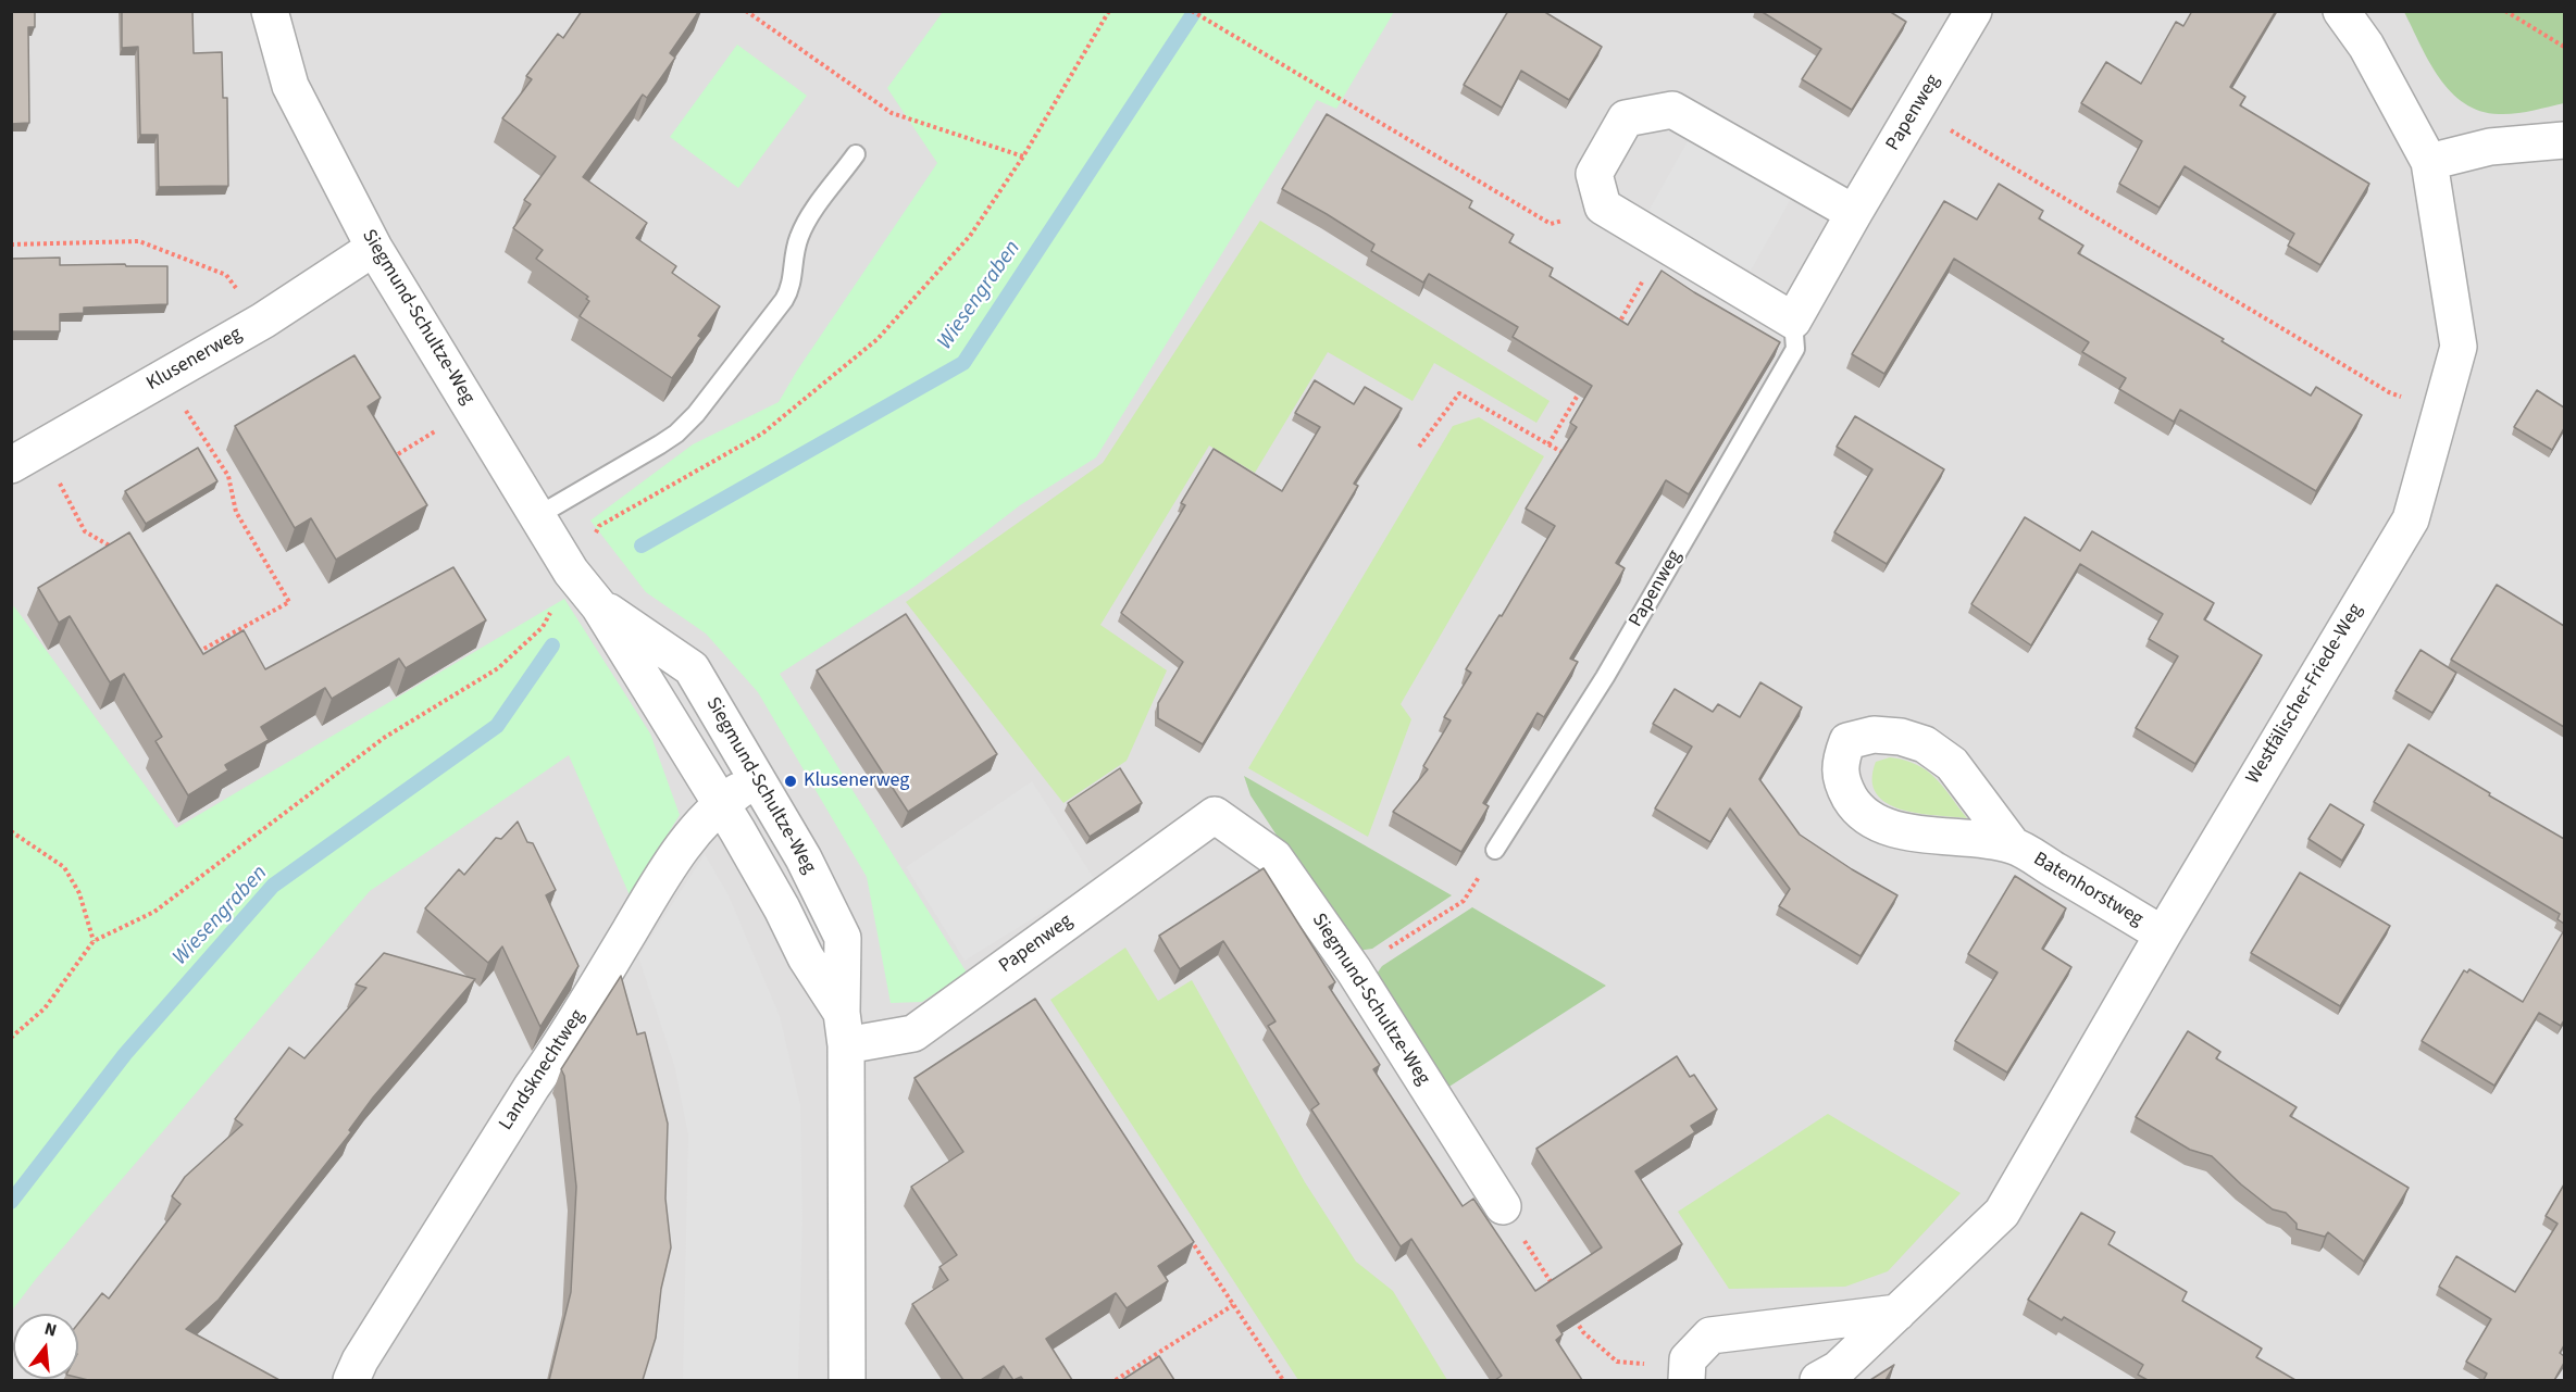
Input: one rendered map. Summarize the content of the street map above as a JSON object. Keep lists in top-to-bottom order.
{
  "streets": {
    "street": [
      "Papenweg",
      "Siegmund-Schultze-Weg",
      "Klusenerweg",
      "Westfälischer-Friede-Weg",
      "Batenhorstweg",
      "Landsknechtweg"
    ]
  },
  "crossings": [
    ["Papenweg", "Siegmund-Schultze-Weg"],
    ["Siegmund-Schultze-Weg", "Klusenerweg"],
    ["Siegmund-Schultze-Weg", "Landsknechtweg"],
    ["Westfälischer-Friede-Weg", "Batenhorstweg"]
  ],
  "water": ["Wiesengraben"],
  "places": ["Klusenerweg"],
  "north": "top"
}
